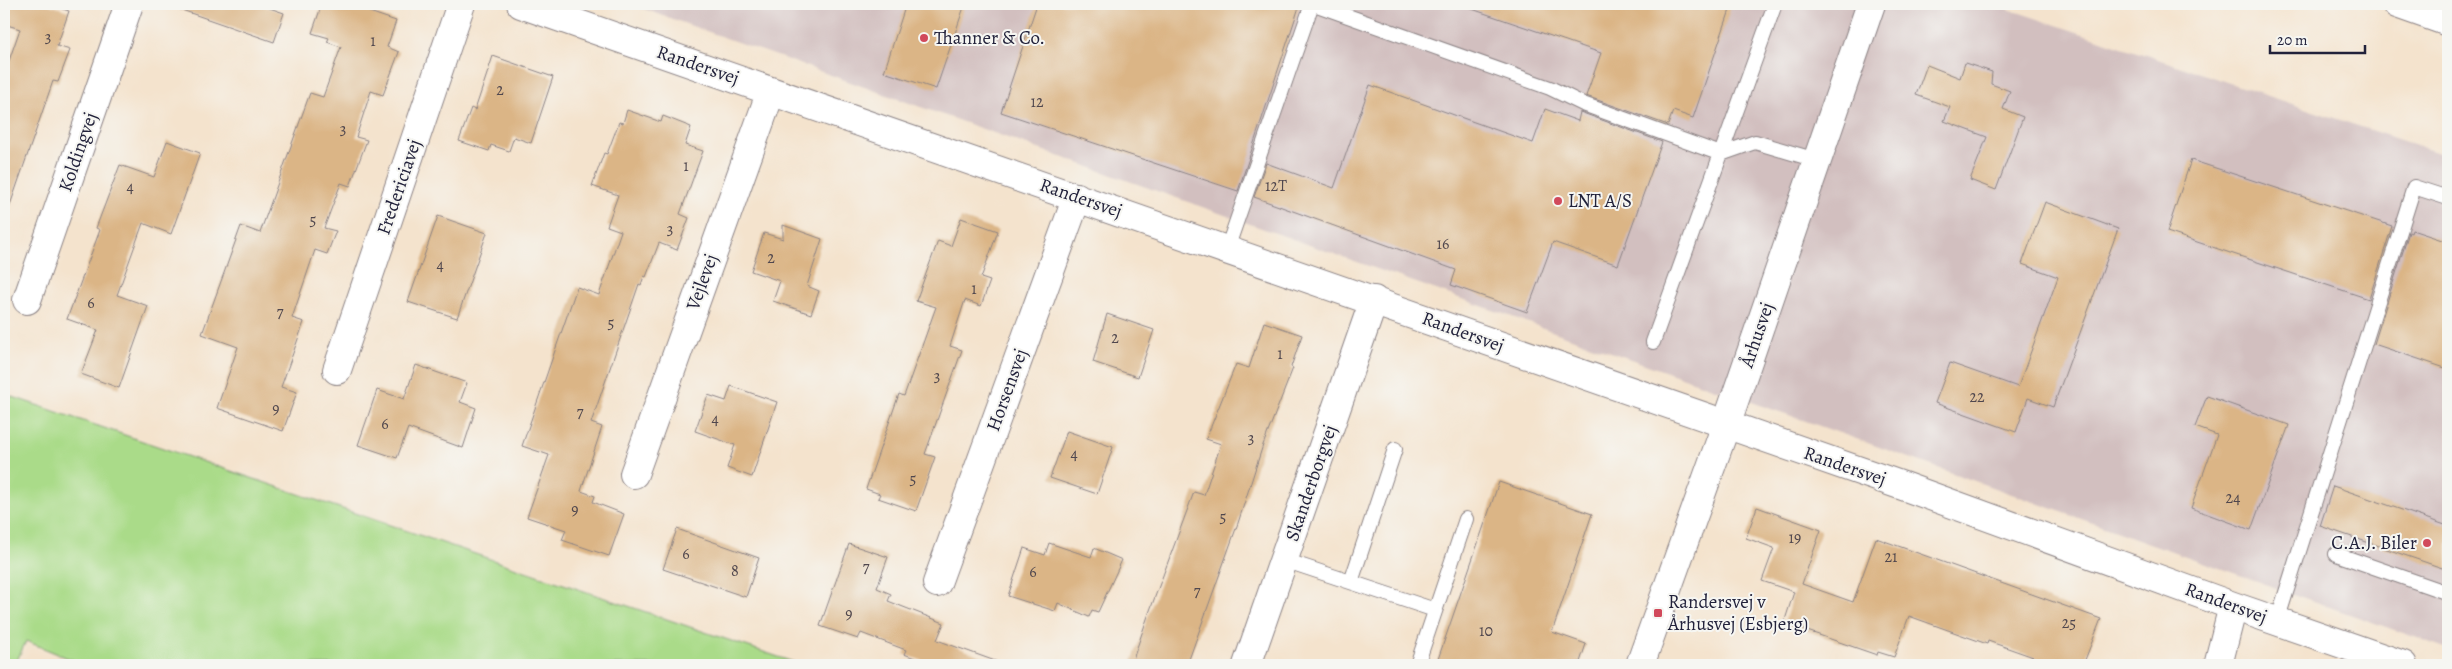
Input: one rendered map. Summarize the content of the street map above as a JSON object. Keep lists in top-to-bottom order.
{
  "streets": {
    "street": [
      "Randersvej",
      "Koldingvej",
      "Fredericiavej",
      "Vejlevej",
      "Århusvej",
      "Horsensvej",
      "Skanderborgvej"
    ]
  },
  "crossings": [
    ["Randersvej", "Vejlevej"],
    ["Randersvej", "Århusvej"],
    ["Randersvej", "Horsensvej"],
    ["Randersvej", "Skanderborgvej"]
  ],
  "places": {
    "other": ["Thanner & Co.", "LNT A/S", "C.A.J. Biler"],
    "transit": ["Randersvej v Århusvej (Esbjerg)"]
  },
  "house_numbers": [
    "3",
    "1",
    "2",
    "12",
    "3",
    "1",
    "12T",
    "4",
    "5",
    "3",
    "16",
    "2",
    "4",
    "1",
    "6",
    "7",
    "5",
    "2",
    "1",
    "3",
    "22",
    "9",
    "7",
    "4",
    "6",
    "3",
    "4",
    "5",
    "24",
    "9",
    "5",
    "19",
    "6",
    "21",
    "7",
    "8",
    "6",
    "7",
    "9",
    "25",
    "10"
  ],
  "scale_bar": "20 m"
}
